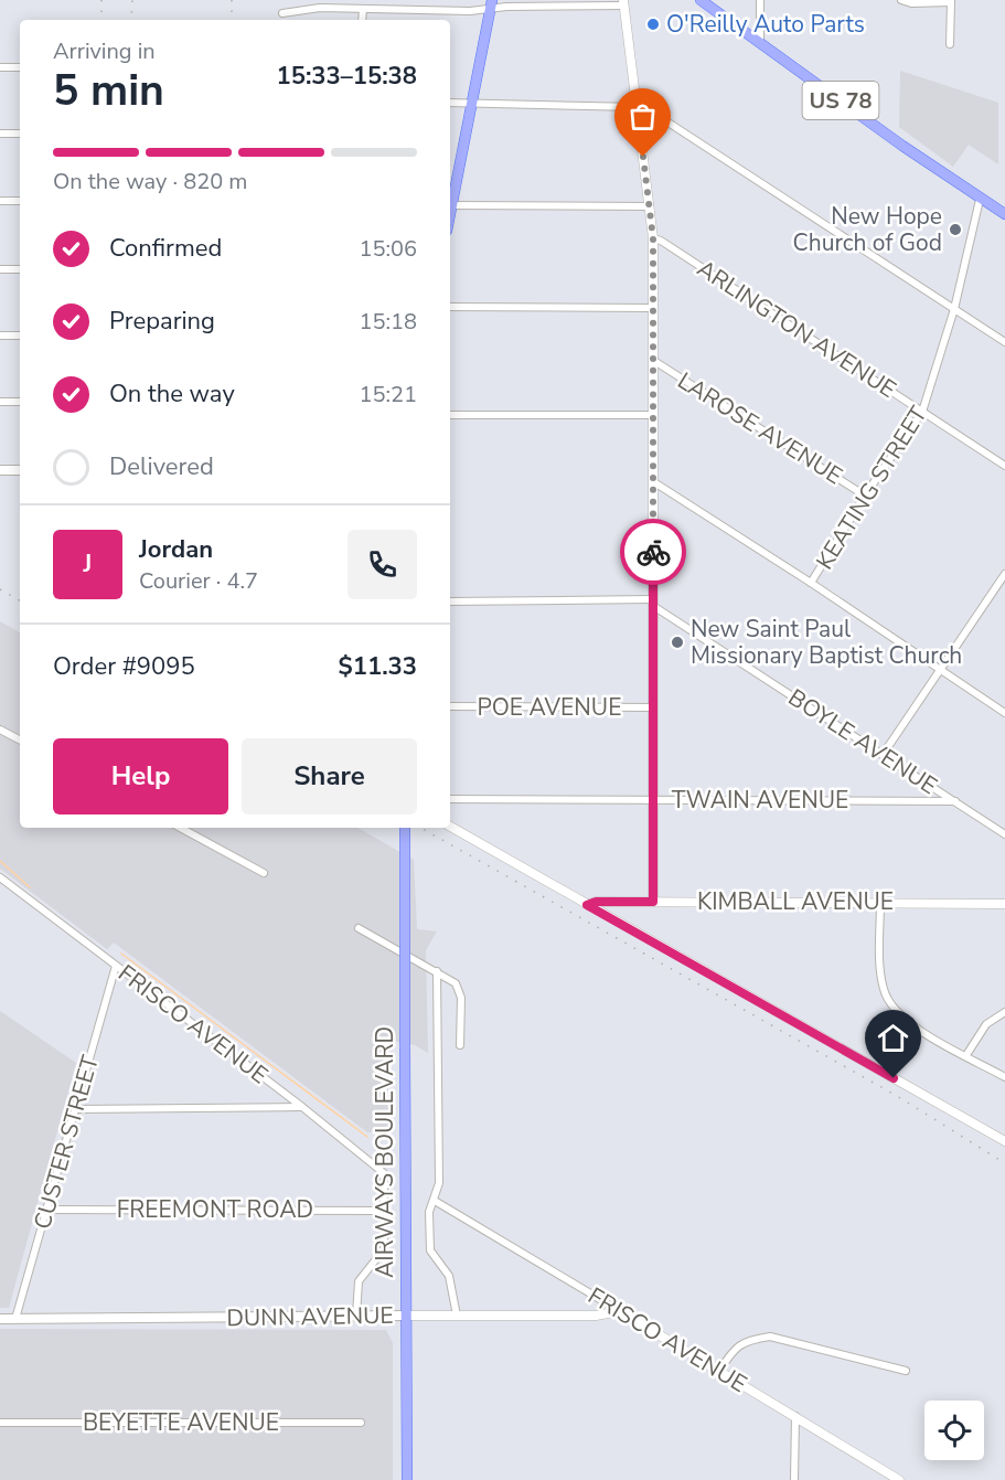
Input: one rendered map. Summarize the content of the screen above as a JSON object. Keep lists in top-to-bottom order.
{
  "streets": {
    "main road": ["US 78", "AIRWAYS BOULEVARD", "DUNN AVENUE"],
    "street": [
      "ARLINGTON AVENUE",
      "LAROSE AVENUE",
      "KEATING STREET",
      "POE AVENUE",
      "BOYLE AVENUE",
      "TWAIN AVENUE",
      "KIMBALL AVENUE",
      "FRISCO AVENUE",
      "CUSTER STREET",
      "FREEMONT ROAD",
      "BEYETTE AVENUE"
    ]
  },
  "crossings": [
    ["US 78", "KEATING STREET"],
    ["ARLINGTON AVENUE", "KEATING STREET"],
    ["LAROSE AVENUE", "KEATING STREET"],
    ["BOYLE AVENUE", "TWAIN AVENUE"],
    ["FRISCO AVENUE", "CUSTER STREET"],
    ["FRISCO AVENUE", "AIRWAYS BOULEVARD"],
    ["FRISCO AVENUE", "DUNN AVENUE"],
    ["CUSTER STREET", "FREEMONT ROAD"],
    ["CUSTER STREET", "DUNN AVENUE"],
    ["AIRWAYS BOULEVARD", "FREEMONT ROAD"],
    ["AIRWAYS BOULEVARD", "DUNN AVENUE"]
  ],
  "places": ["O'Reilly Auto Parts", "New Hope Church of God", "New Saint Paul Missionary Baptist Church"],
  "page": {
    "heading": ["5 min", "Arriving in", "15:33–15:38"],
    "panel": [
      "Jordan",
      "Courier · 4.7",
      "Order #9095",
      "$11.33"
    ],
    "bar": "On the way · 820 m",
    "list": [
      ["Confirmed", "15:06"],
      ["Preparing", "15:18"],
      ["On the way", "15:21"],
      "Delivered"
    ],
    "round": "J",
    "buttons": ["Help", "Share"]
  }
}
